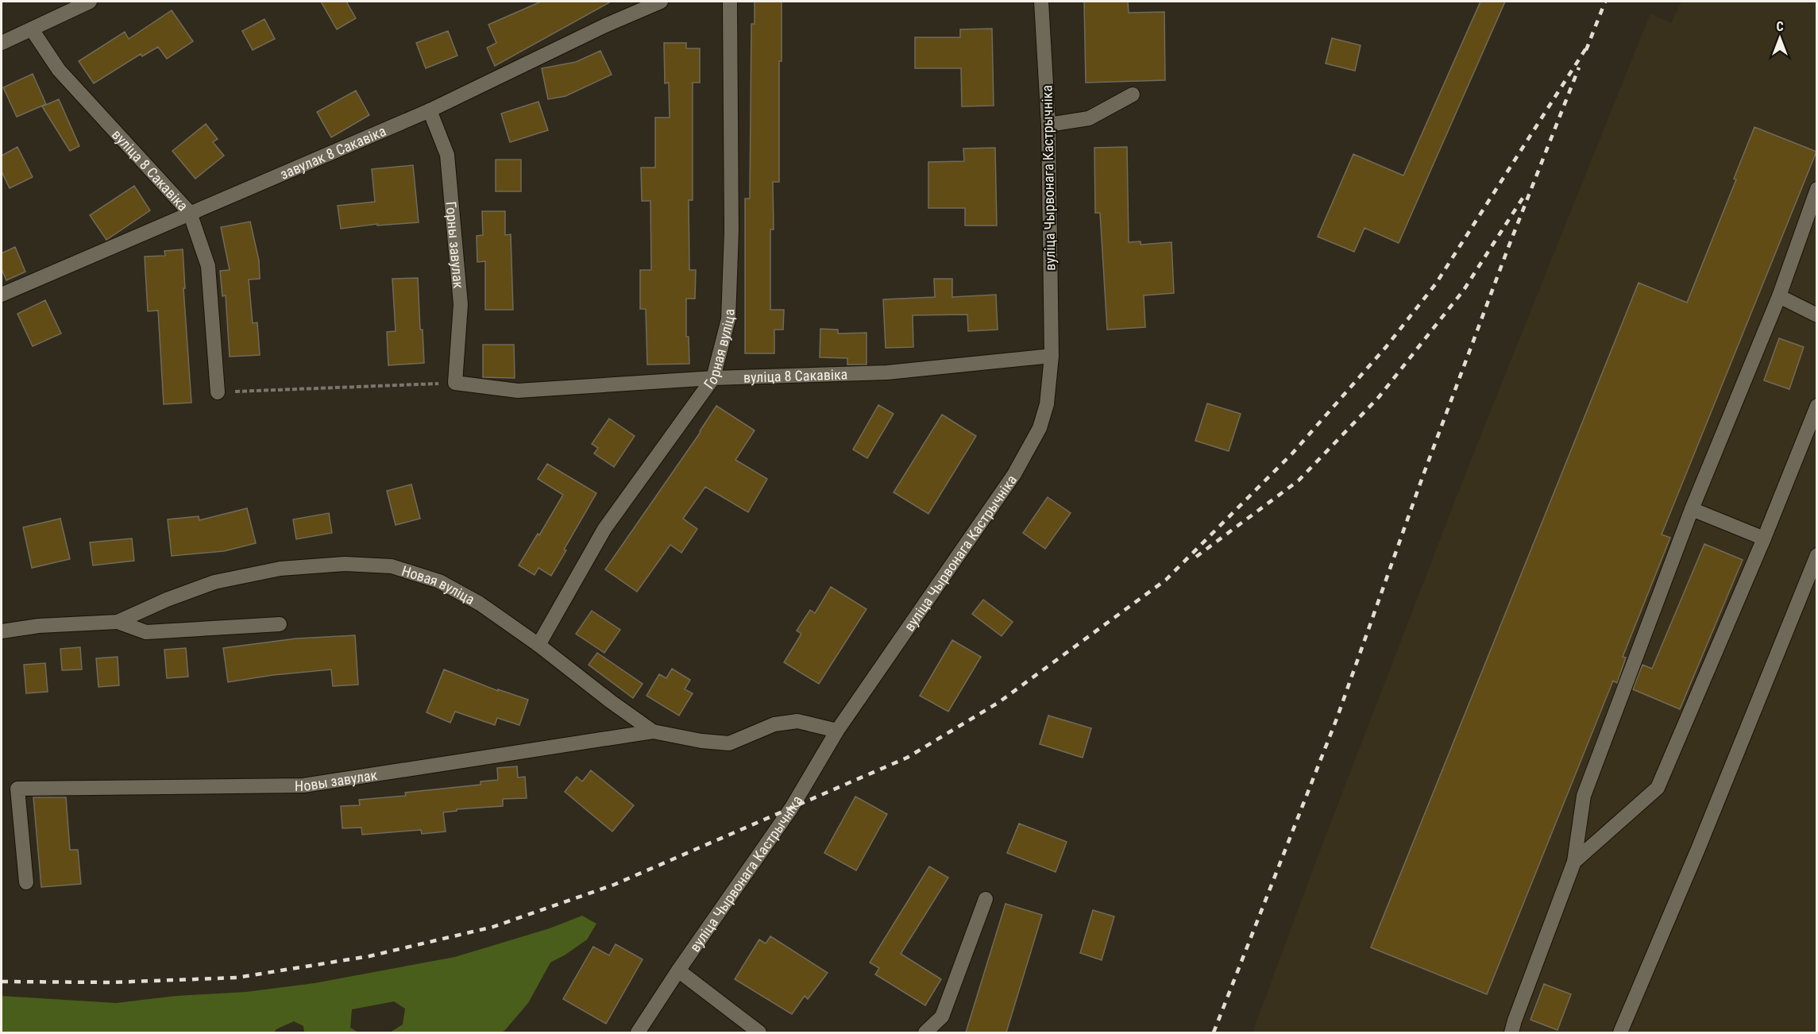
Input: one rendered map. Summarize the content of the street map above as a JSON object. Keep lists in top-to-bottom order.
{
  "streets": {
    "street": [
      "завулак 8 Сакавіка",
      "вуліца 8 Сакавіка",
      "вуліца Чырвонага Кастрычніка",
      "Горны завулак",
      "Горная вуліца",
      "Новая вуліца",
      "Новы завулак"
    ]
  },
  "crossings": [
    ["завулак 8 Сакавіка", "вуліца 8 Сакавіка"],
    ["завулак 8 Сакавіка", "Горны завулак"],
    ["вуліца 8 Сакавіка", "вуліца Чырвонага Кастрычніка"],
    ["вуліца 8 Сакавіка", "Горны завулак"],
    ["вуліца 8 Сакавіка", "Горная вуліца"],
    ["вуліца Чырвонага Кастрычніка", "Новая вуліца"],
    ["Горная вуліца", "Новая вуліца"],
    ["Новая вуліца", "Новы завулак"]
  ],
  "north": "top"
}
